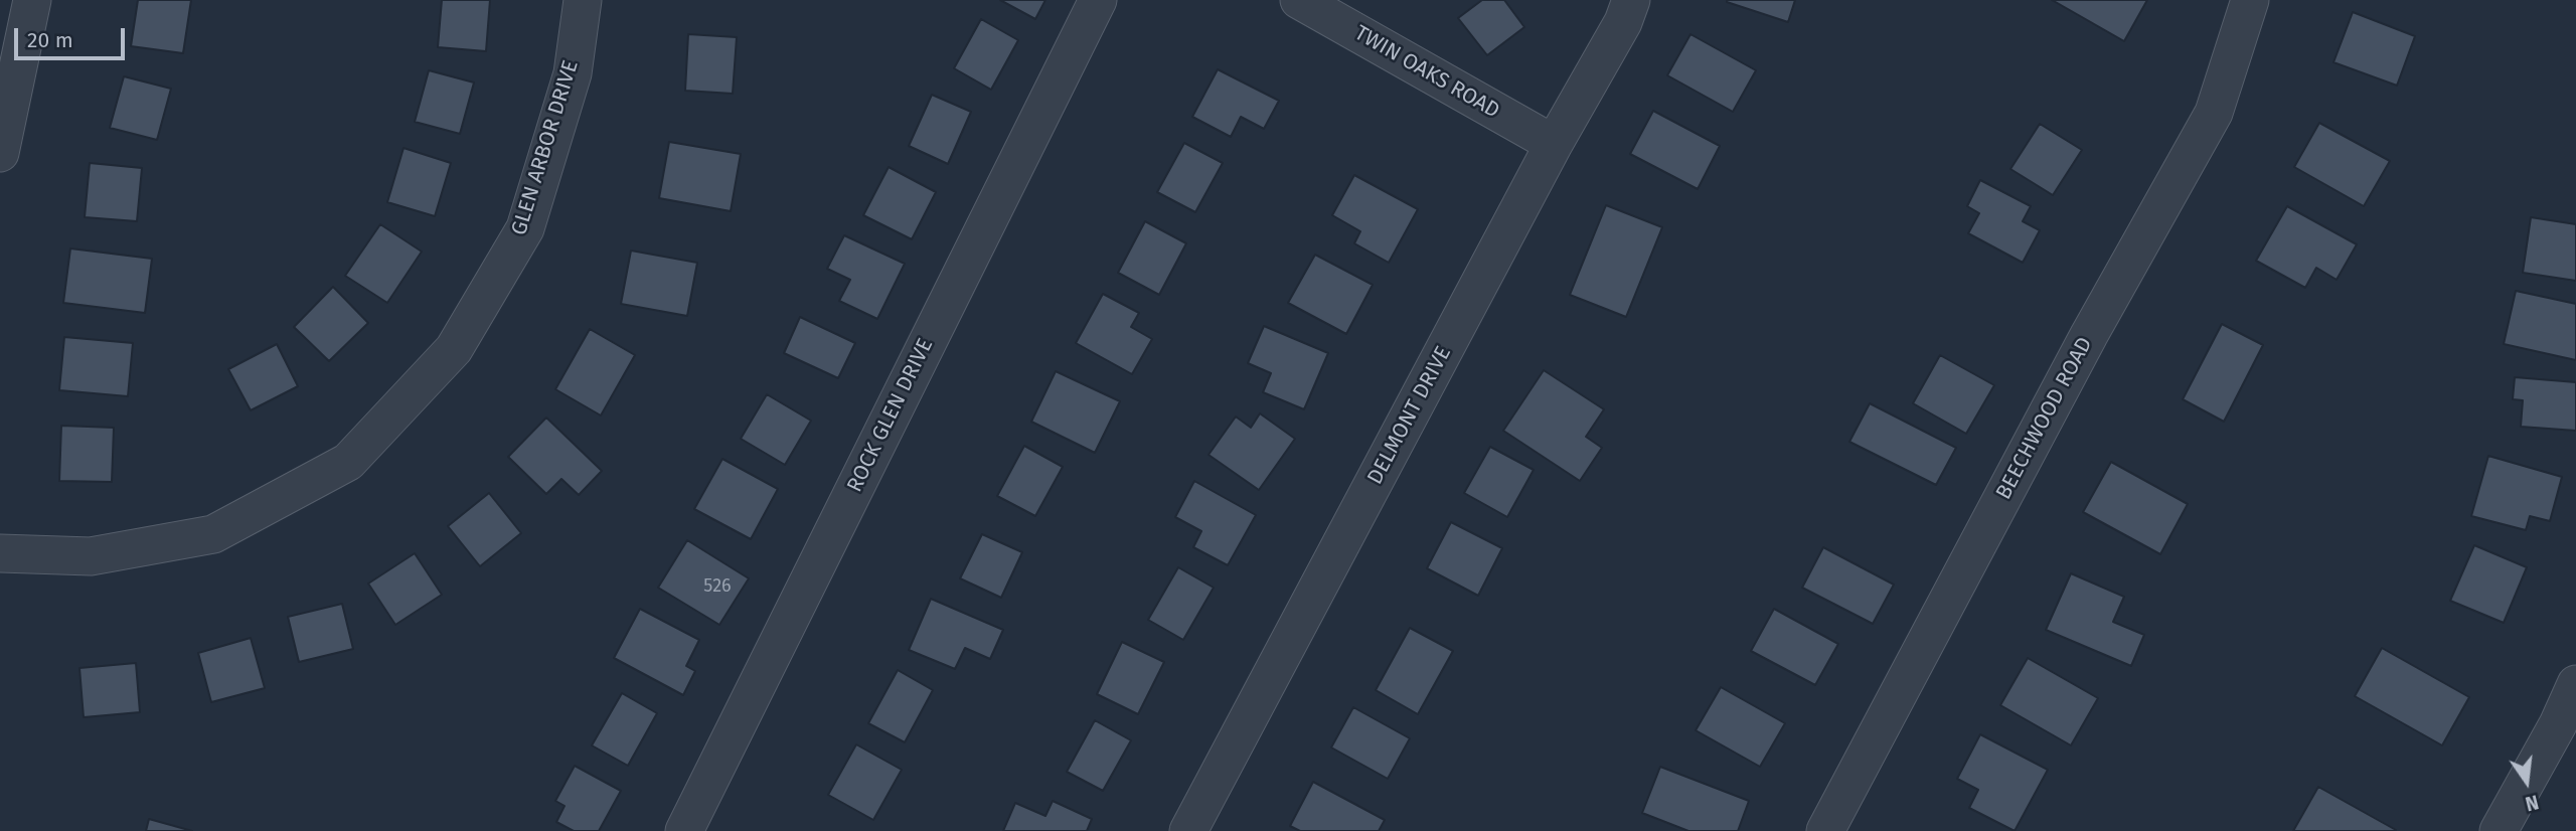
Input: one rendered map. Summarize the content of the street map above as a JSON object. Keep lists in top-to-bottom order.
{
  "streets": {
    "street": [
      "TWIN OAKS ROAD",
      "GLEN ARBOR DRIVE",
      "ROCK GLEN DRIVE",
      "DELMONT DRIVE",
      "BEECHWOOD ROAD"
    ]
  },
  "crossings": [
    ["TWIN OAKS ROAD", "DELMONT DRIVE"]
  ],
  "house_numbers": ["526"],
  "scale_bar": "20 m",
  "north": "bottom"
}
